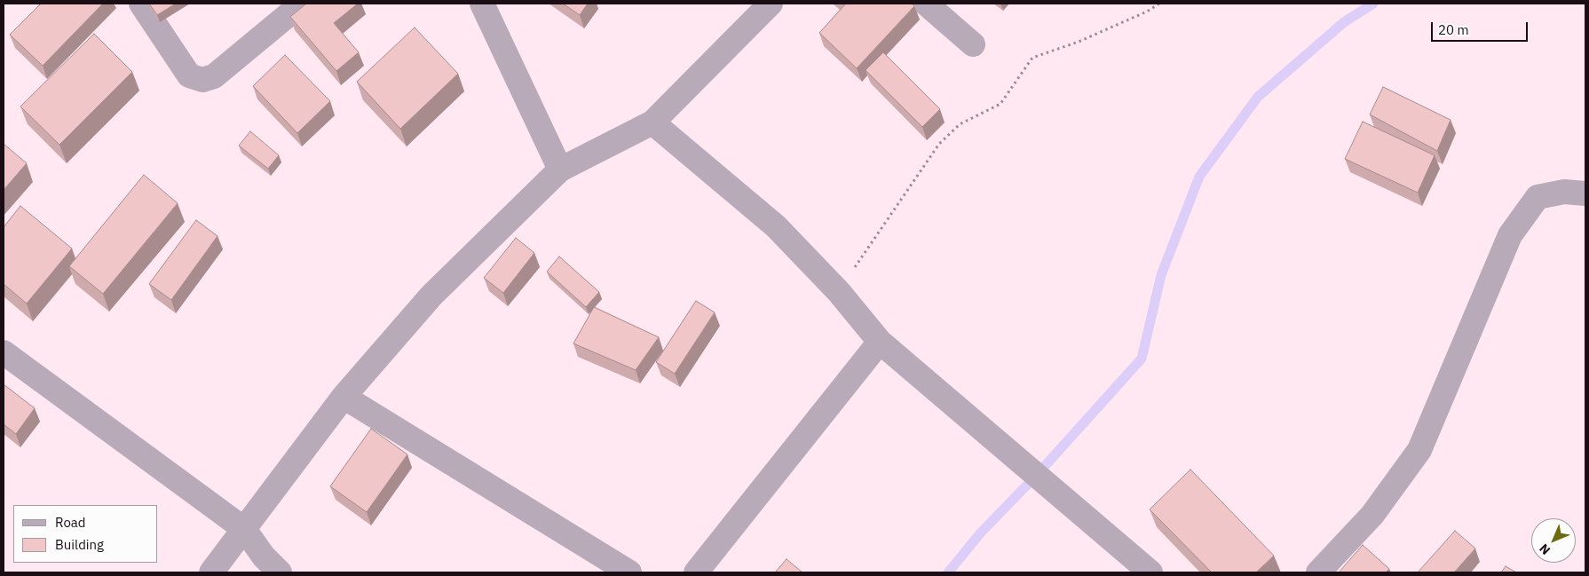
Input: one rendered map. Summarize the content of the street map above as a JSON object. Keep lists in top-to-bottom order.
{
  "legend": ["Road", "Building"],
  "scale_bar": "20 m",
  "north": "bottom left"
}
